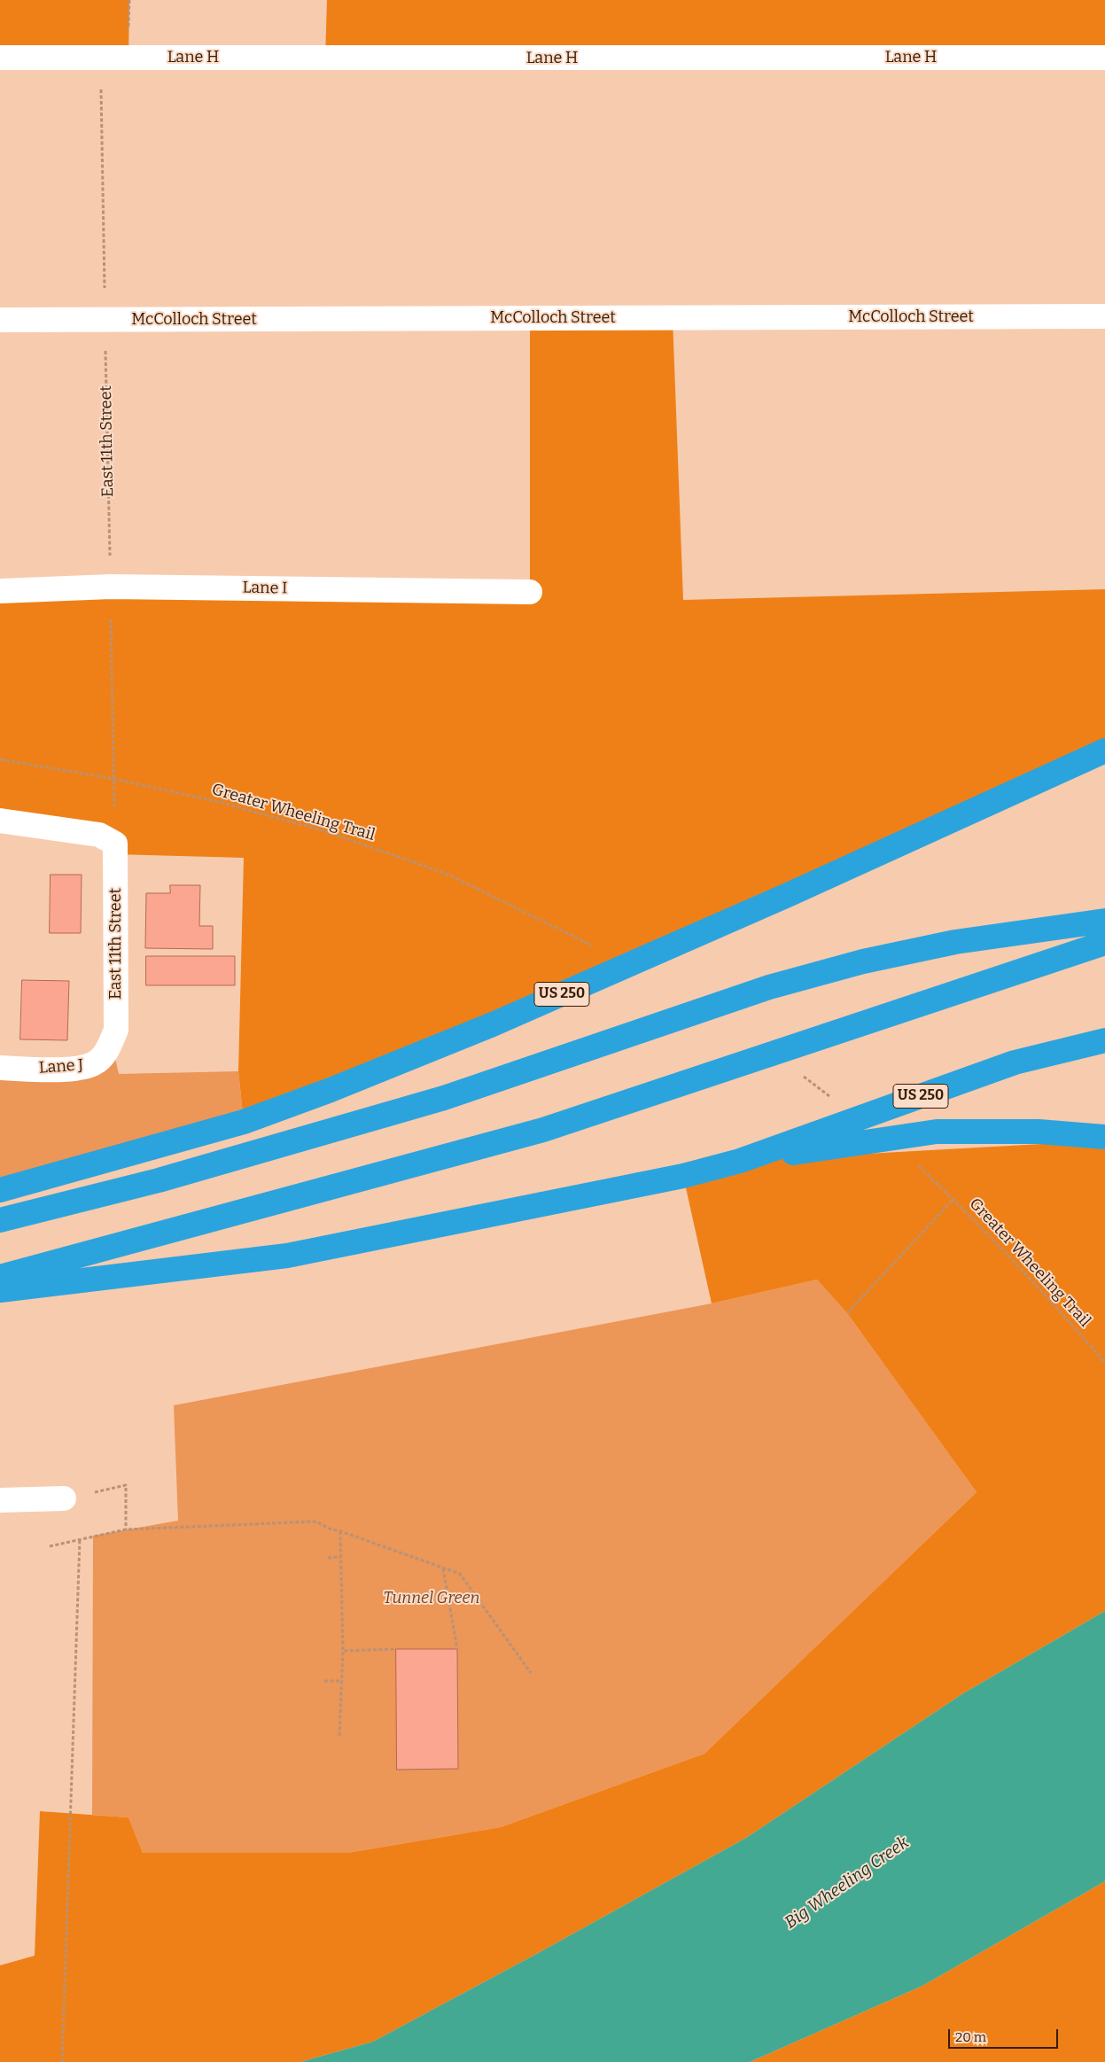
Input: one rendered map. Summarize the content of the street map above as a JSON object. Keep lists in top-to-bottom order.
{
  "streets": {
    "highway": ["US 250"],
    "street": [
      "Lane H",
      "McColloch Street",
      "East 11th Street",
      "Lane I",
      "Lane J"
    ],
    "path": ["Greater Wheeling Trail"]
  },
  "crossings": [
    ["Lane H", "East 11th Street"],
    ["McColloch Street", "East 11th Street"],
    ["East 11th Street", "Lane I"],
    ["East 11th Street", "Greater Wheeling Trail"],
    ["East 11th Street", "Lane J"]
  ],
  "water": ["Big Wheeling Creek"],
  "parks": ["Tunnel Green"],
  "scale_bar": "20 m"
}
